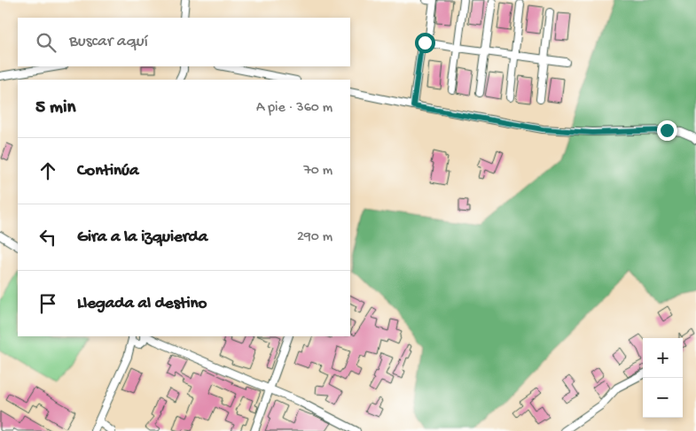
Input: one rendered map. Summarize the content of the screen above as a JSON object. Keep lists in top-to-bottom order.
{
  "page": {
    "search": "Buscar aquí",
    "heading": ["5 min", "A pie · 360 m"],
    "list": [
      ["Continúa", "70 m"],
      ["Gira a la izquierda", "290 m"],
      "Llegada al destino"
    ],
    "map_buttons": ["+", "−"]
  }
}
